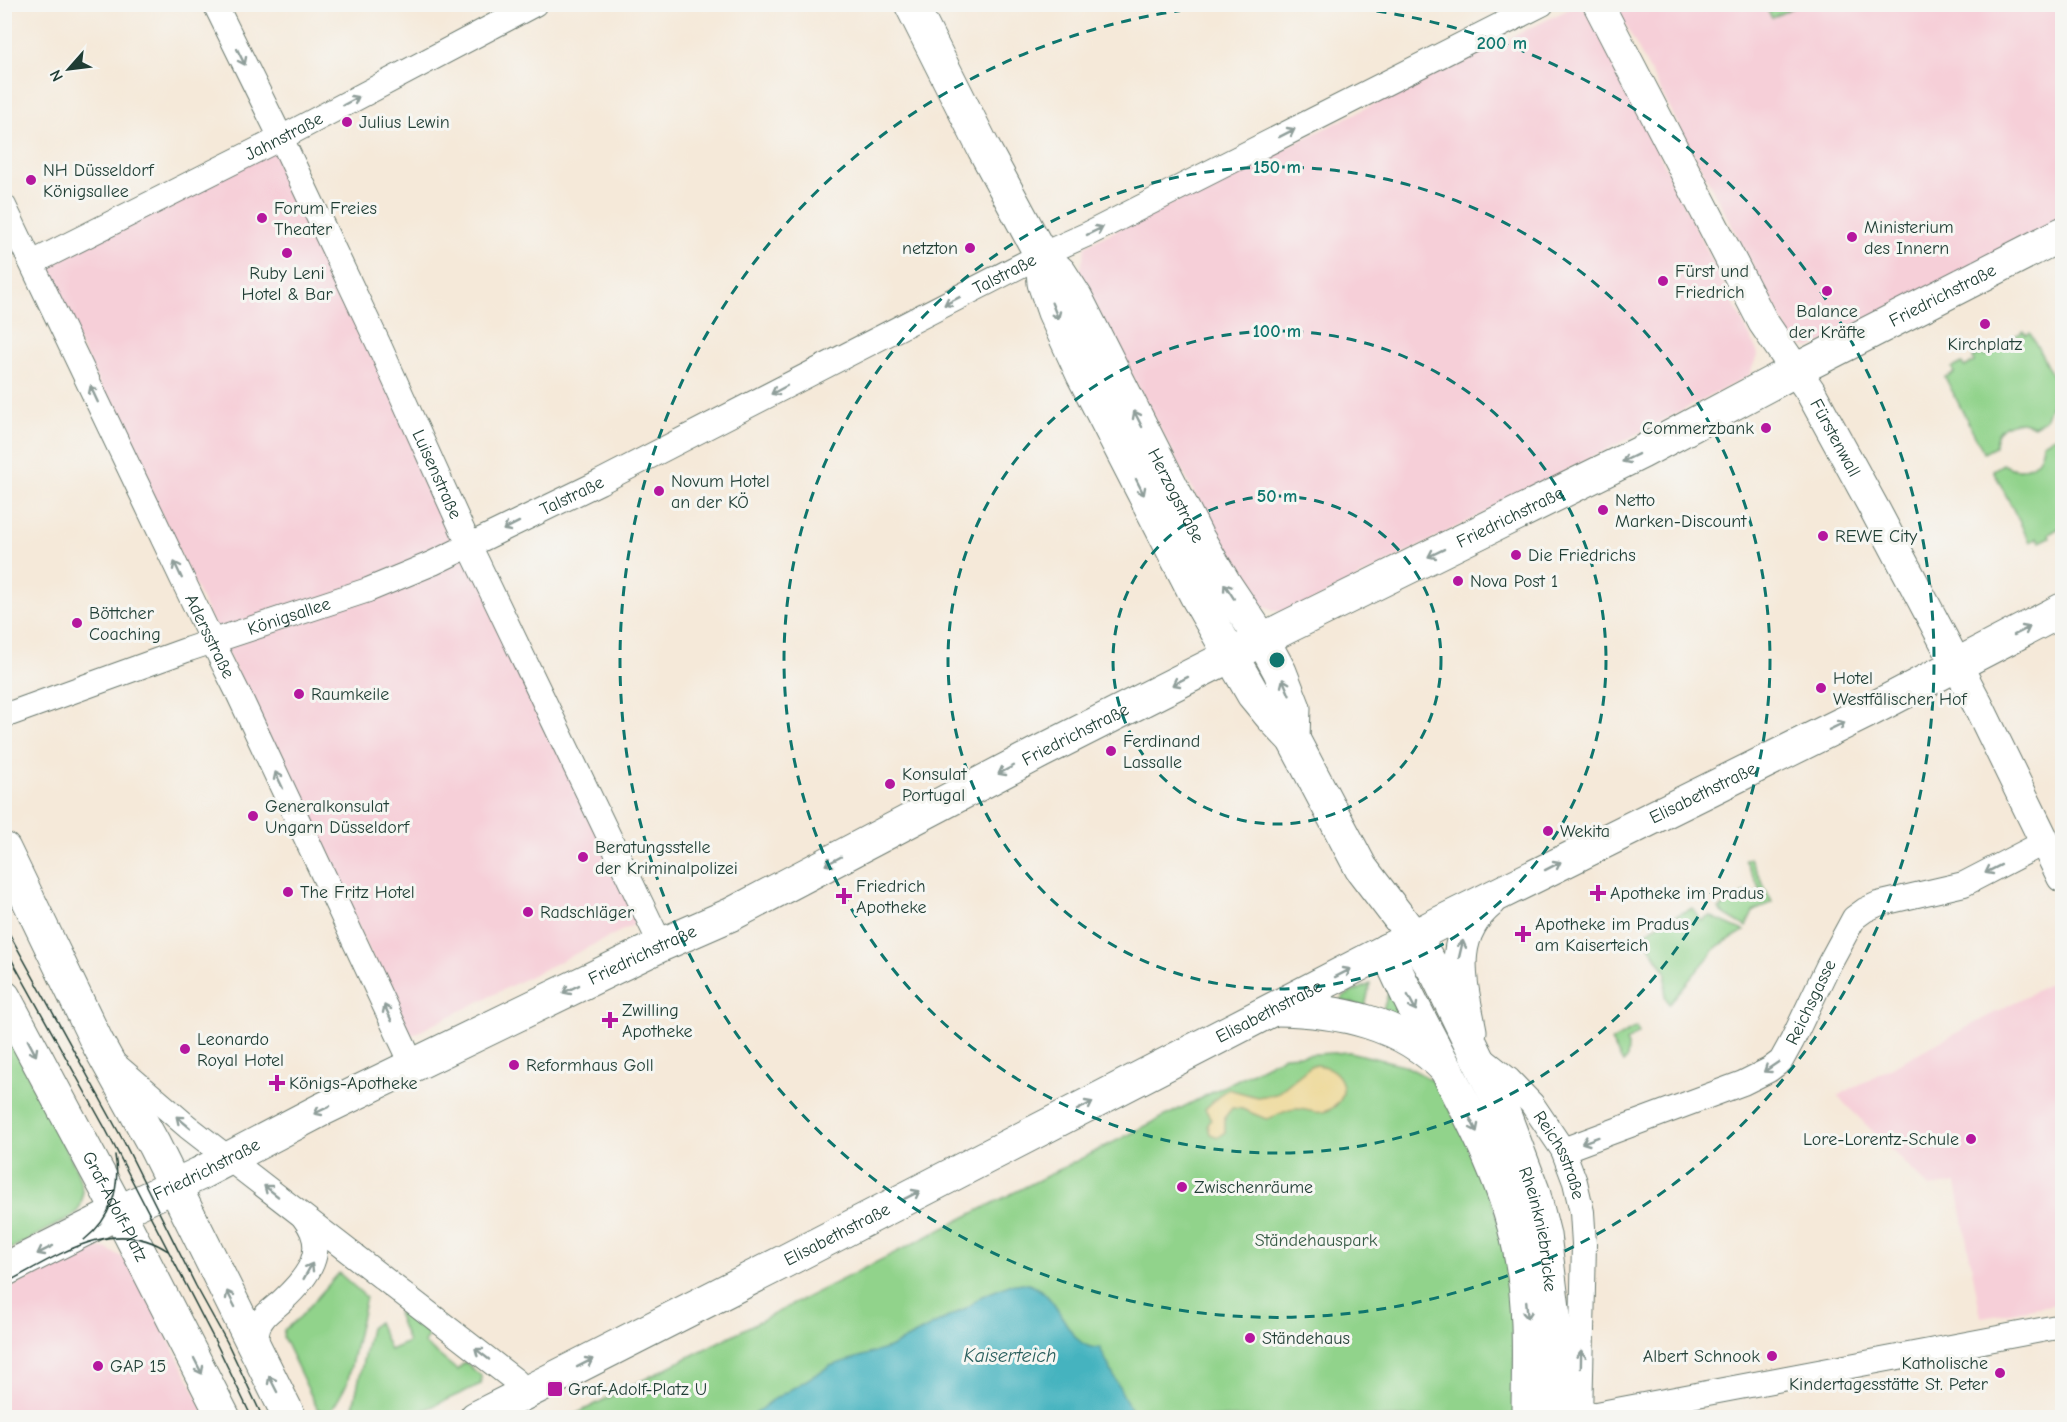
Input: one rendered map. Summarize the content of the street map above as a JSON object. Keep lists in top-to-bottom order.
{
  "streets": {
    "main road": [
      "Friedrichstraße",
      "Herzogstraße",
      "Elisabethstraße",
      "Reichsstraße",
      "Graf-Adolf-Platz",
      "Rheinkniebrücke"
    ],
    "street": [
      "Jahnstraße",
      "Talstraße",
      "Fürstenwall",
      "Luisenstraße",
      "Königsallee",
      "Adersstraße",
      "Reichsgasse"
    ]
  },
  "crossings": [
    ["Jahnstraße", "Luisenstraße"],
    ["Jahnstraße", "Adersstraße"],
    ["Talstraße", "Luisenstraße"],
    ["Talstraße", "Herzogstraße"],
    ["Talstraße", "Königsallee"],
    ["Friedrichstraße", "Fürstenwall"],
    ["Friedrichstraße", "Luisenstraße"],
    ["Friedrichstraße", "Herzogstraße"],
    ["Friedrichstraße", "Adersstraße"],
    ["Friedrichstraße", "Graf-Adolf-Platz"],
    ["Fürstenwall", "Elisabethstraße"],
    ["Fürstenwall", "Reichsgasse"],
    ["Luisenstraße", "Königsallee"],
    ["Herzogstraße", "Elisabethstraße"],
    ["Herzogstraße", "Reichsstraße"],
    ["Königsallee", "Adersstraße"],
    ["Elisabethstraße", "Reichsstraße"],
    ["Reichsgasse", "Reichsstraße"],
    ["Reichsstraße", "Rheinkniebrücke"]
  ],
  "one_way": [
    "Jahnstraße",
    "Friedrichstraße",
    "Adersstraße",
    "Elisabethstraße",
    "Reichsgasse",
    "Reichsstraße"
  ],
  "water": ["Kaiserteich"],
  "parks": ["Ständehauspark"],
  "places": {
    "other": [
      "Julius Lewin",
      "NH Düsseldorf Königsallee",
      "Forum Freies Theater",
      "Ministerium des Innern",
      "netzton",
      "Ruby Leni Hotel & Bar",
      "Fürst und Friedrich",
      "Balance der Kräfte",
      "Kirchplatz",
      "Commerzbank",
      "Novum Hotel an der KÖ",
      "Netto Marken-Discount",
      "REWE City",
      "Die Friedrichs",
      "Nova Post 1",
      "Böttcher Coaching",
      "Hotel Westfälischer Hof",
      "Raumkeile",
      "Ferdinand Lassalle",
      "Konsulat Portugal",
      "Generalkonsulat Ungarn Düsseldorf",
      "Wekita",
      "Beratungsstelle der Kriminalpolizei",
      "The Fritz Hotel",
      "Radschläger",
      "Leonardo Royal Hotel",
      "Reformhaus Goll",
      "Lore-Lorentz-Schule",
      "Zwischenräume",
      "Ständehaus",
      "Albert Schnook",
      "GAP 15",
      "Katholische Kindertagesstätte St. Peter"
    ],
    "health": [
      "Apotheke im Pradus",
      "Friedrich Apotheke",
      "Apotheke im Pradus am Kaiserteich",
      "Zwilling Apotheke",
      "Königs-Apotheke"
    ],
    "transit": ["Graf-Adolf-Platz U"]
  },
  "north": "bottom left",
  "rings": [
    "200 m",
    "150 m",
    "100 m",
    "50 m"
  ]
}
